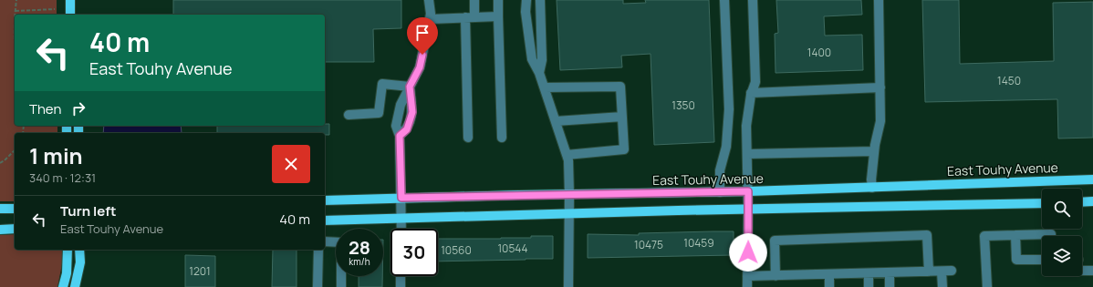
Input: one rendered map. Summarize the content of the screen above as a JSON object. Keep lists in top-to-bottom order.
{
  "streets": {
    "main road": ["East Touhy Avenue"]
  },
  "house_numbers": [
    "1400",
    "1450",
    "1350",
    "10459",
    "10475",
    "10544",
    "10560",
    "1201"
  ],
  "page": {
    "turn": ["40 m", "East Touhy Avenue"],
    "then": "Then",
    "heading": ["1 min", "340 m · 12:31"],
    "list": [
      {
        "name": "Turn left",
        "note": "East Touhy Avenue",
        "value": "40 m"
      }
    ],
    "speed": "28 km/h",
    "limit": "30"
  }
}
